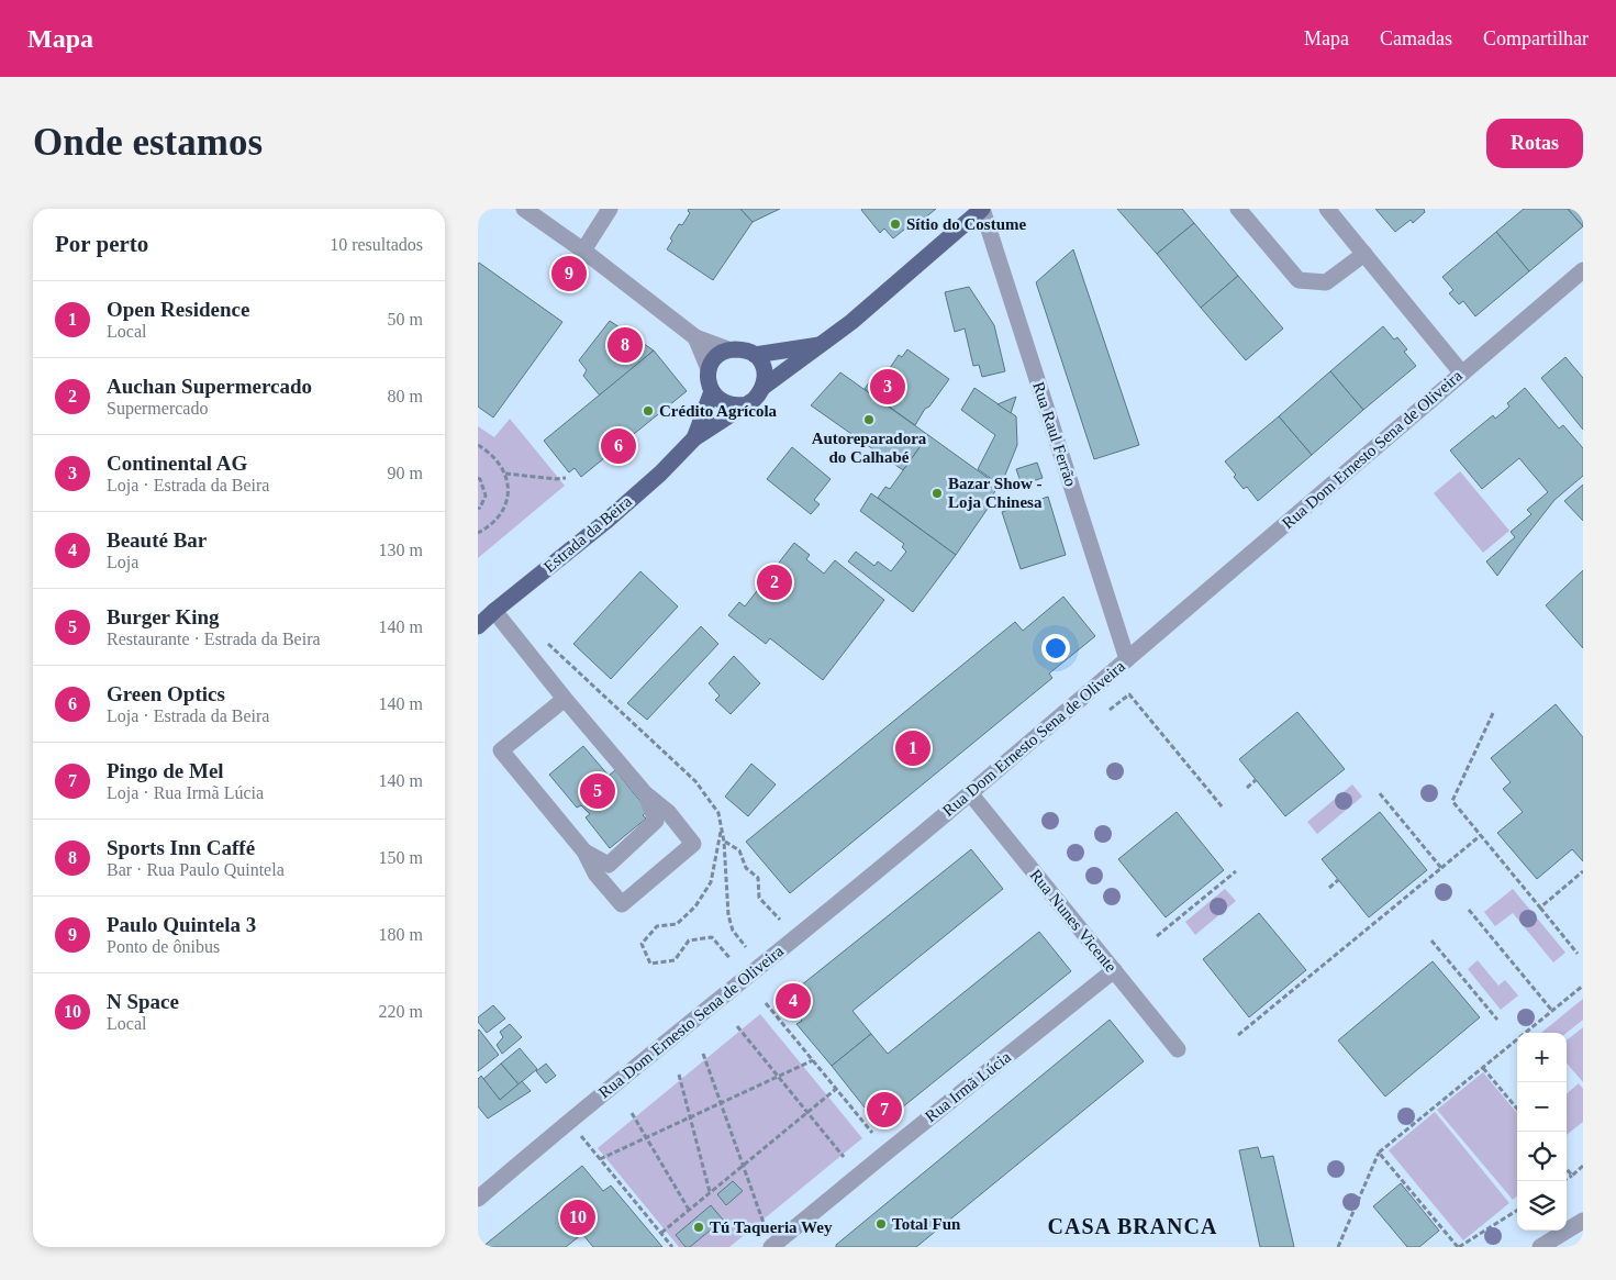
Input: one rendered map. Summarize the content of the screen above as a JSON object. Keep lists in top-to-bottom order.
{
  "streets": {
    "main road": ["Estrada da Beira"],
    "street": [
      "Rua Raul Ferrão",
      "Rua Dom Ernesto Sena de Oliveira",
      "Rua Nunes Vicente",
      "Rua Irmã Lúcia"
    ]
  },
  "crossings": [
    ["Rua Raul Ferrão", "Rua Dom Ernesto Sena de Oliveira"],
    ["Rua Raul Ferrão", "Estrada da Beira"],
    ["Rua Dom Ernesto Sena de Oliveira", "Rua Nunes Vicente"],
    ["Rua Nunes Vicente", "Rua Irmã Lúcia"]
  ],
  "districts": ["CASA BRANCA"],
  "places": [
    "Sítio do Costume",
    "Crédito Agrícola",
    "Autoreparadora do Calhabé",
    "Bazar Show - Loja Chinesa",
    "Total Fun",
    "Tú Taqueria Wey"
  ],
  "page": {
    "header": "Mapa",
    "nav": ["Mapa", "Camadas", "Compartilhar"],
    "buttons": "Rotas",
    "title": "Onde estamos",
    "heading": ["Por perto", "10 resultados"],
    "pins": [
      "9",
      "8",
      "3",
      "6",
      "2",
      "1",
      "5",
      "4",
      "7",
      "10"
    ],
    "list": [
      {
        "mark": "1",
        "name": "Open Residence",
        "note": "Local",
        "value": "50 m"
      },
      {
        "mark": "2",
        "name": "Auchan Supermercado",
        "note": "Supermercado",
        "value": "80 m"
      },
      {
        "mark": "3",
        "name": "Continental AG",
        "note": "Loja · Estrada da Beira",
        "value": "90 m"
      },
      {
        "mark": "4",
        "name": "Beauté Bar",
        "note": "Loja",
        "value": "130 m"
      },
      {
        "mark": "5",
        "name": "Burger King",
        "note": "Restaurante · Estrada da Beira",
        "value": "140 m"
      },
      {
        "mark": "6",
        "name": "Green Optics",
        "note": "Loja · Estrada da Beira",
        "value": "140 m"
      },
      {
        "mark": "7",
        "name": "Pingo de Mel",
        "note": "Loja · Rua Irmã Lúcia",
        "value": "140 m"
      },
      {
        "mark": "8",
        "name": "Sports Inn Caffé",
        "note": "Bar · Rua Paulo Quintela",
        "value": "150 m"
      },
      {
        "mark": "9",
        "name": "Paulo Quintela 3",
        "note": "Ponto de ônibus",
        "value": "180 m"
      },
      {
        "mark": "10",
        "name": "N Space",
        "note": "Local",
        "value": "220 m"
      }
    ],
    "map_buttons": ["+", "−"]
  }
}
